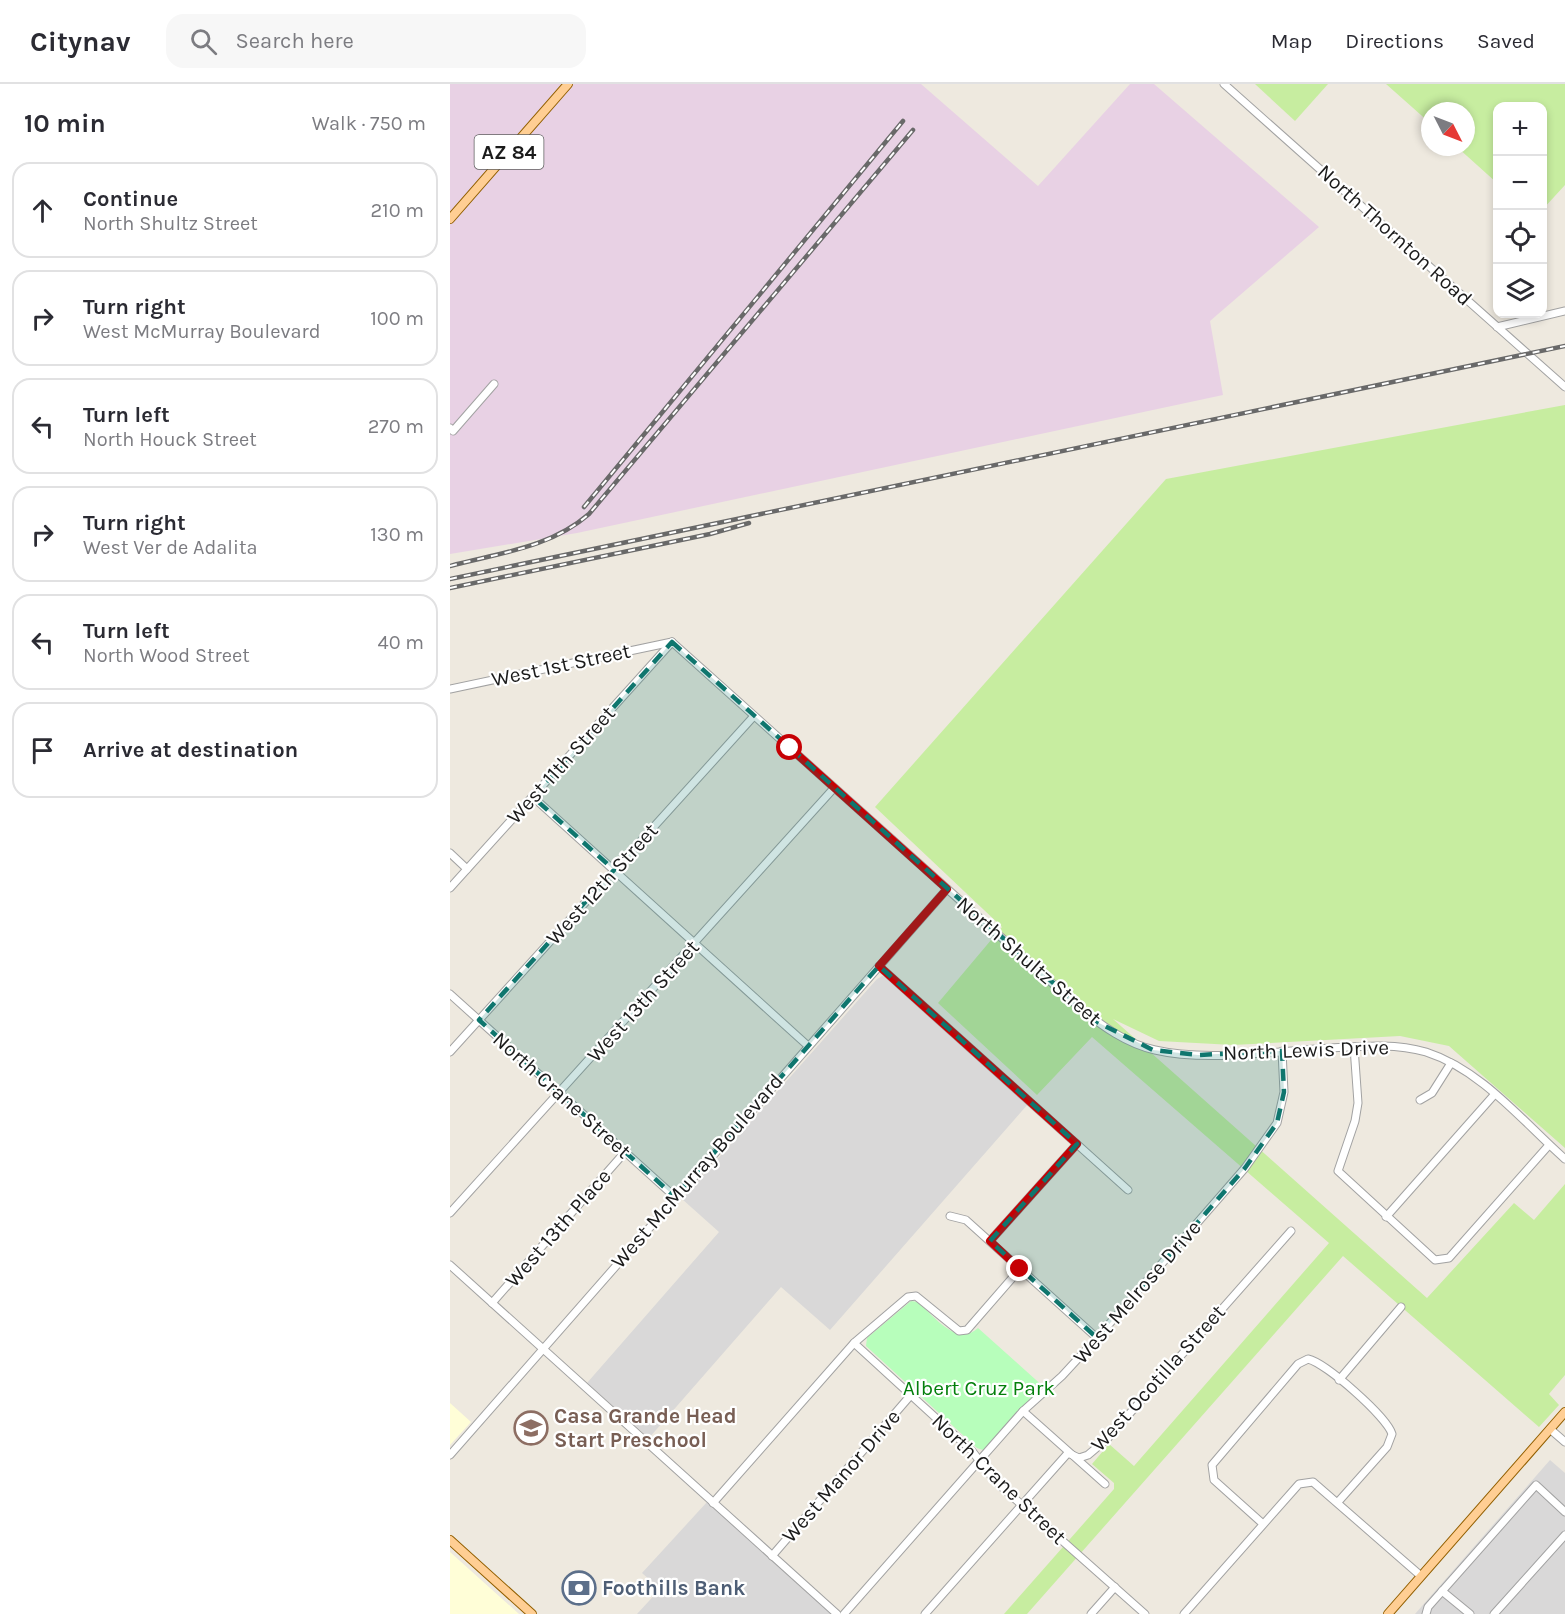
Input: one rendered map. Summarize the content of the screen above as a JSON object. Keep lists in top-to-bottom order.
{
  "streets": {
    "main road": ["AZ 84"],
    "street": [
      "North Thornton Road",
      "West 1st Street",
      "West 11th Street",
      "West 12th Street",
      "North Shultz Street",
      "West 13th Street",
      "North Lewis Drive",
      "North Crane Street",
      "West McMurray Boulevard",
      "West 13th Place",
      "West Melrose Drive",
      "West Ocotilla Street",
      "West Manor Drive"
    ]
  },
  "crossings": [
    ["West 1st Street", "West 11th Street"],
    ["West 1st Street", "North Shultz Street"],
    ["West 11th Street", "North Shultz Street"],
    ["West 12th Street", "North Shultz Street"],
    ["West 12th Street", "North Crane Street"],
    ["North Shultz Street", "West 13th Street"],
    ["North Shultz Street", "North Lewis Drive"],
    ["North Shultz Street", "West McMurray Boulevard"],
    ["West 13th Street", "North Crane Street"],
    ["North Lewis Drive", "West Melrose Drive"],
    ["North Crane Street", "West McMurray Boulevard"],
    ["North Crane Street", "West 13th Place"],
    ["North Crane Street", "West Melrose Drive"],
    ["North Crane Street", "West Ocotilla Street"],
    ["North Crane Street", "West Manor Drive"]
  ],
  "parks": ["Albert Cruz Park"],
  "places": {
    "school or university": ["Casa Grande Head Start Preschool"],
    "bank": ["Foothills Bank"]
  },
  "north": "bottom right",
  "page": {
    "header": "Citynav",
    "search": "Search here",
    "nav": ["Map", "Directions", "Saved"],
    "heading": ["10 min", "Walk · 750 m"],
    "map_buttons": ["+", "−"],
    "list": [
      ["Continue", "North Shultz Street", "210 m"],
      ["Turn right", "West McMurray Boulevard", "100 m"],
      ["Turn left", "North Houck Street", "270 m"],
      ["Turn right", "West Ver de Adalita", "130 m"],
      ["Turn left", "North Wood Street", "40 m"],
      "Arrive at destination"
    ]
  }
}
